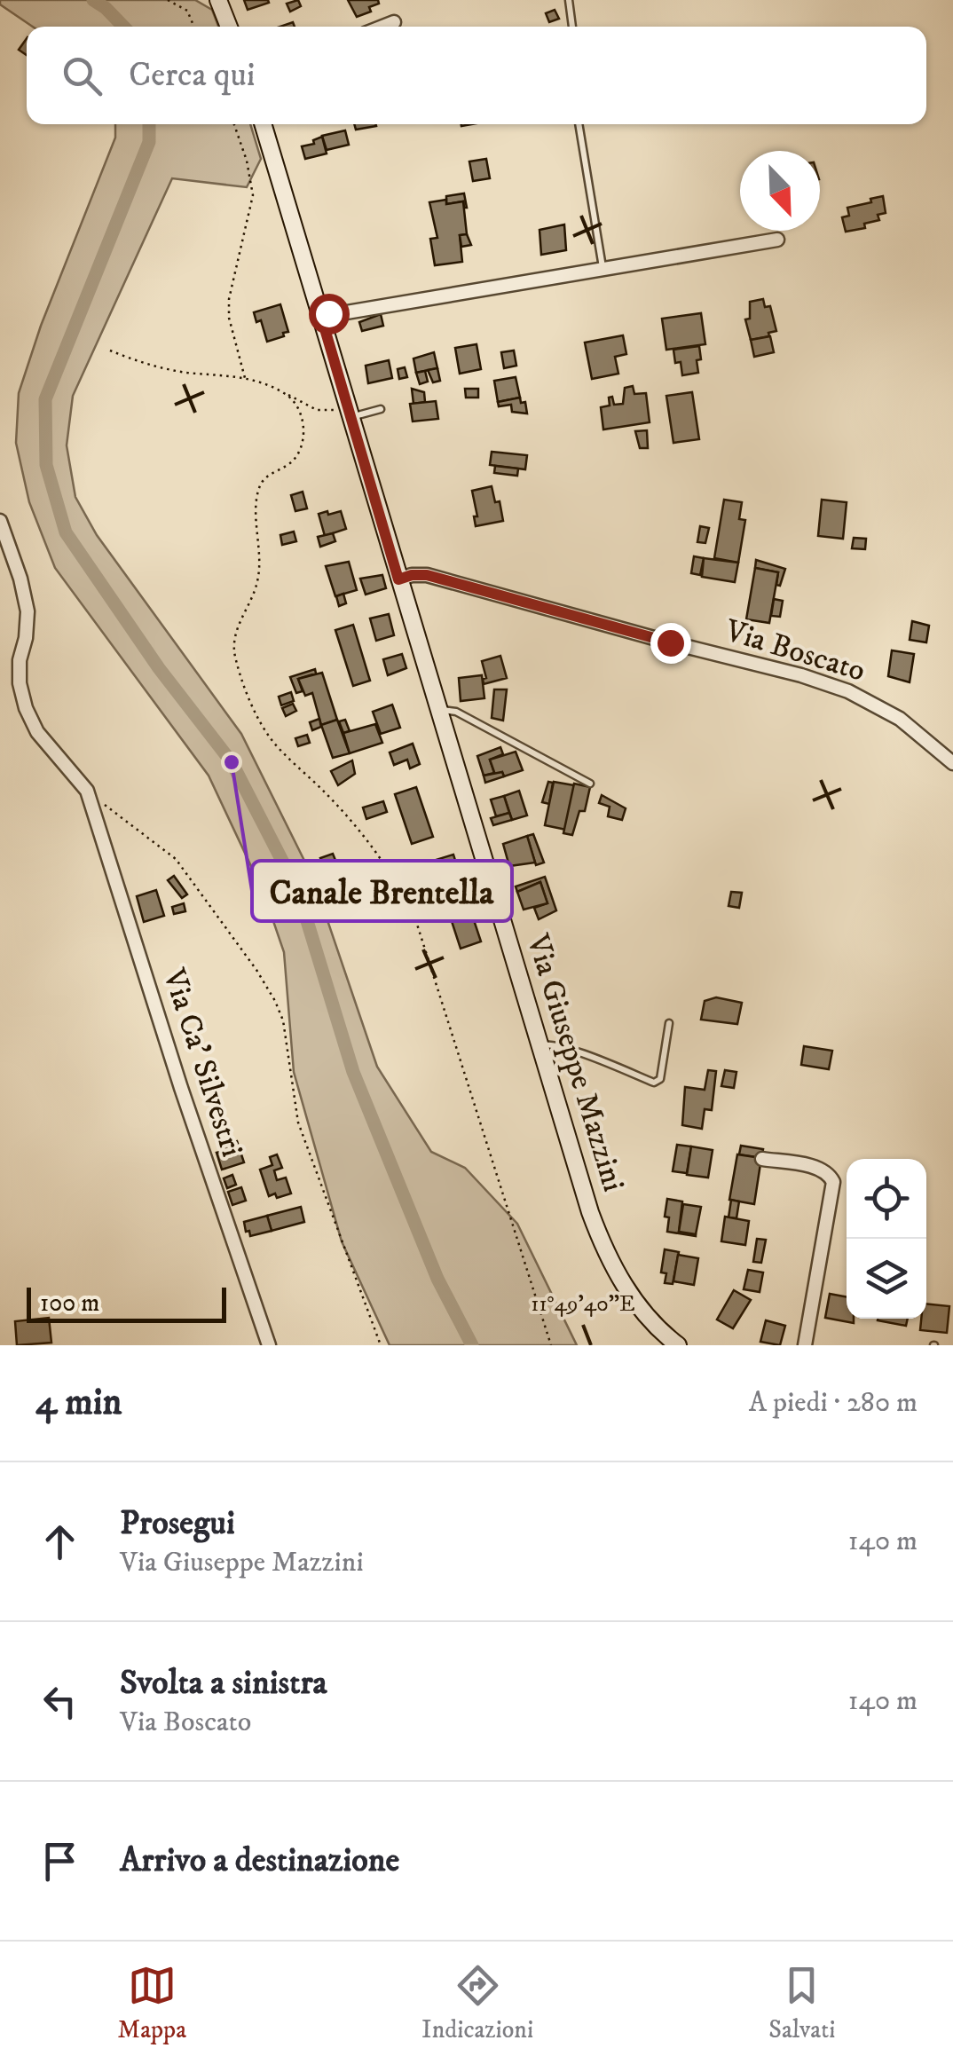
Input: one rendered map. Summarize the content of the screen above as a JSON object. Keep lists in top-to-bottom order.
{
  "streets": {
    "main road": ["Via Giuseppe Mazzini"],
    "street": ["Via Boscato", "Via Ca' Silvestri"]
  },
  "crossings": [
    ["Via Boscato", "Via Giuseppe Mazzini"]
  ],
  "places": ["Canale Brentella"],
  "scale_bar": "100 m",
  "north": "bottom right",
  "page": {
    "search": "Cerca qui",
    "scale": "100 m",
    "heading": ["4 min", "A piedi · 280 m"],
    "list": [
      ["Prosegui", "Via Giuseppe Mazzini", "140 m"],
      ["Svolta a sinistra", "Via Boscato", "140 m"],
      "Arrivo a destinazione"
    ],
    "nav": ["Mappa", "Indicazioni", "Salvati"]
  },
  "coordinates": ["11°49'40\"E"]
}
